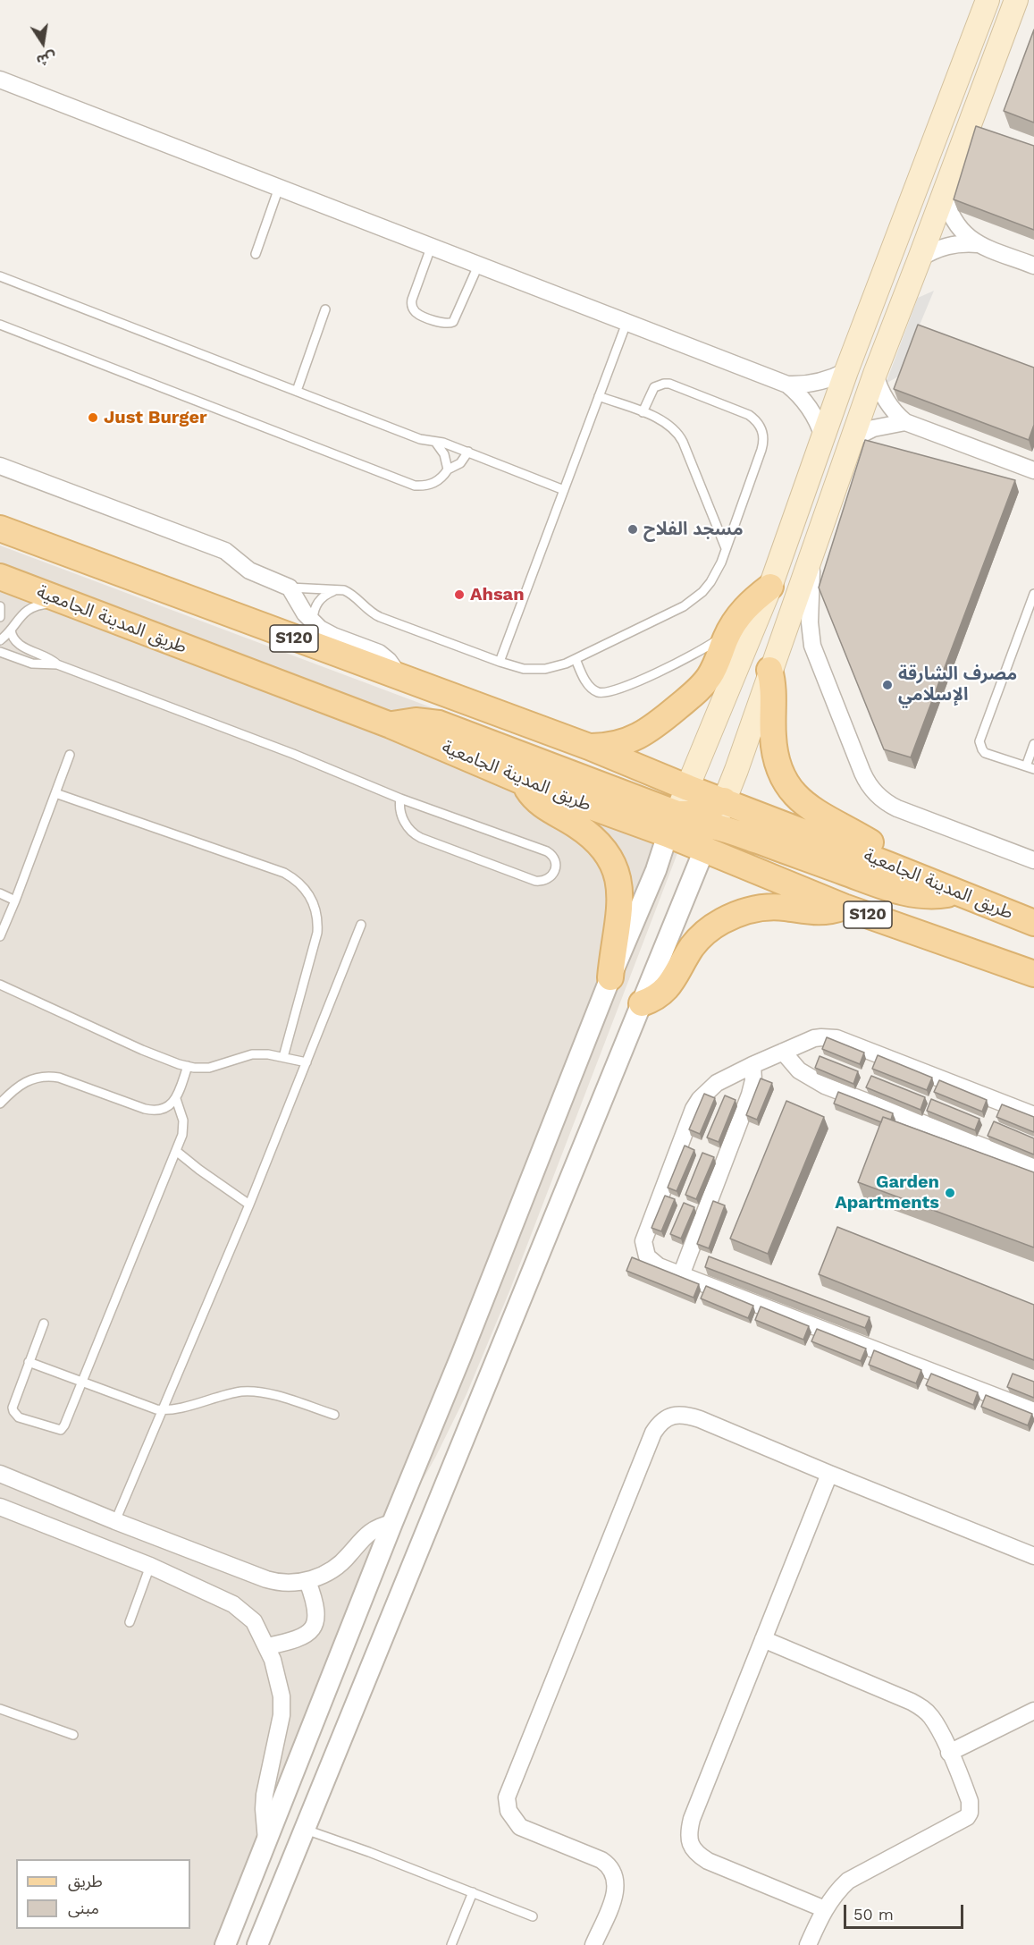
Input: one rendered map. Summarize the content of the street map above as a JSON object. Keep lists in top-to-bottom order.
{
  "streets": {
    "main road": ["طريق المدينة الجامعية", "S120"]
  },
  "places": [
    "Just Burger",
    "مسجد الفلاح",
    "Ahsan",
    "مصرف الشارقة الإسلامي",
    "Garden Apartments"
  ],
  "legend": ["طريق", "مبنى"],
  "scale_bar": "50 m",
  "north": "bottom"
}
